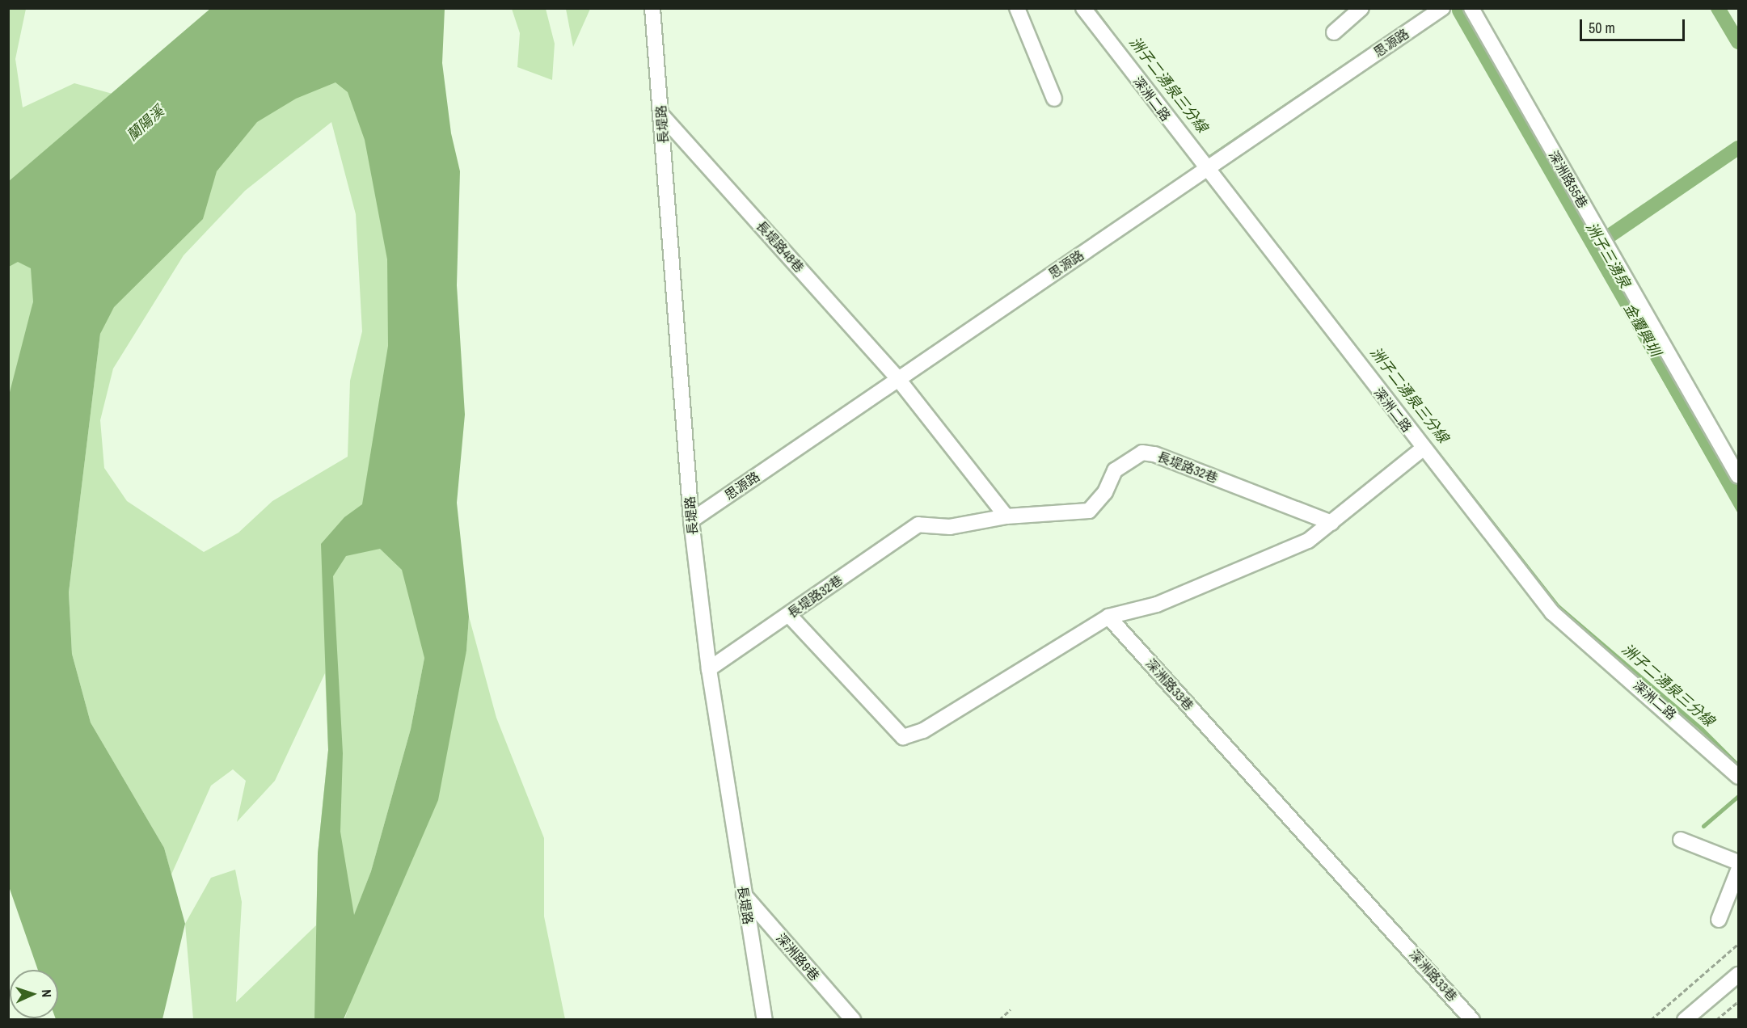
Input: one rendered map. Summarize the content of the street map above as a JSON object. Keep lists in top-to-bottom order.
{
  "streets": {
    "street": [
      "思源路",
      "深洲二路",
      "長堤路",
      "深洲路55巷",
      "長堤路48巷",
      "長堤路32巷",
      "深洲路33巷",
      "深洲路9巷"
    ]
  },
  "crossings": [
    ["思源路", "深洲二路"],
    ["思源路", "長堤路"],
    ["思源路", "長堤路48巷"],
    ["長堤路", "長堤路48巷"],
    ["長堤路", "長堤路32巷"],
    ["長堤路", "深洲路9巷"]
  ],
  "water": [
    "洲子二湧泉三分線",
    "蘭陽溪",
    "洲子三湧泉",
    "金覆興圳"
  ],
  "scale_bar": "50 m",
  "north": "right"
}
